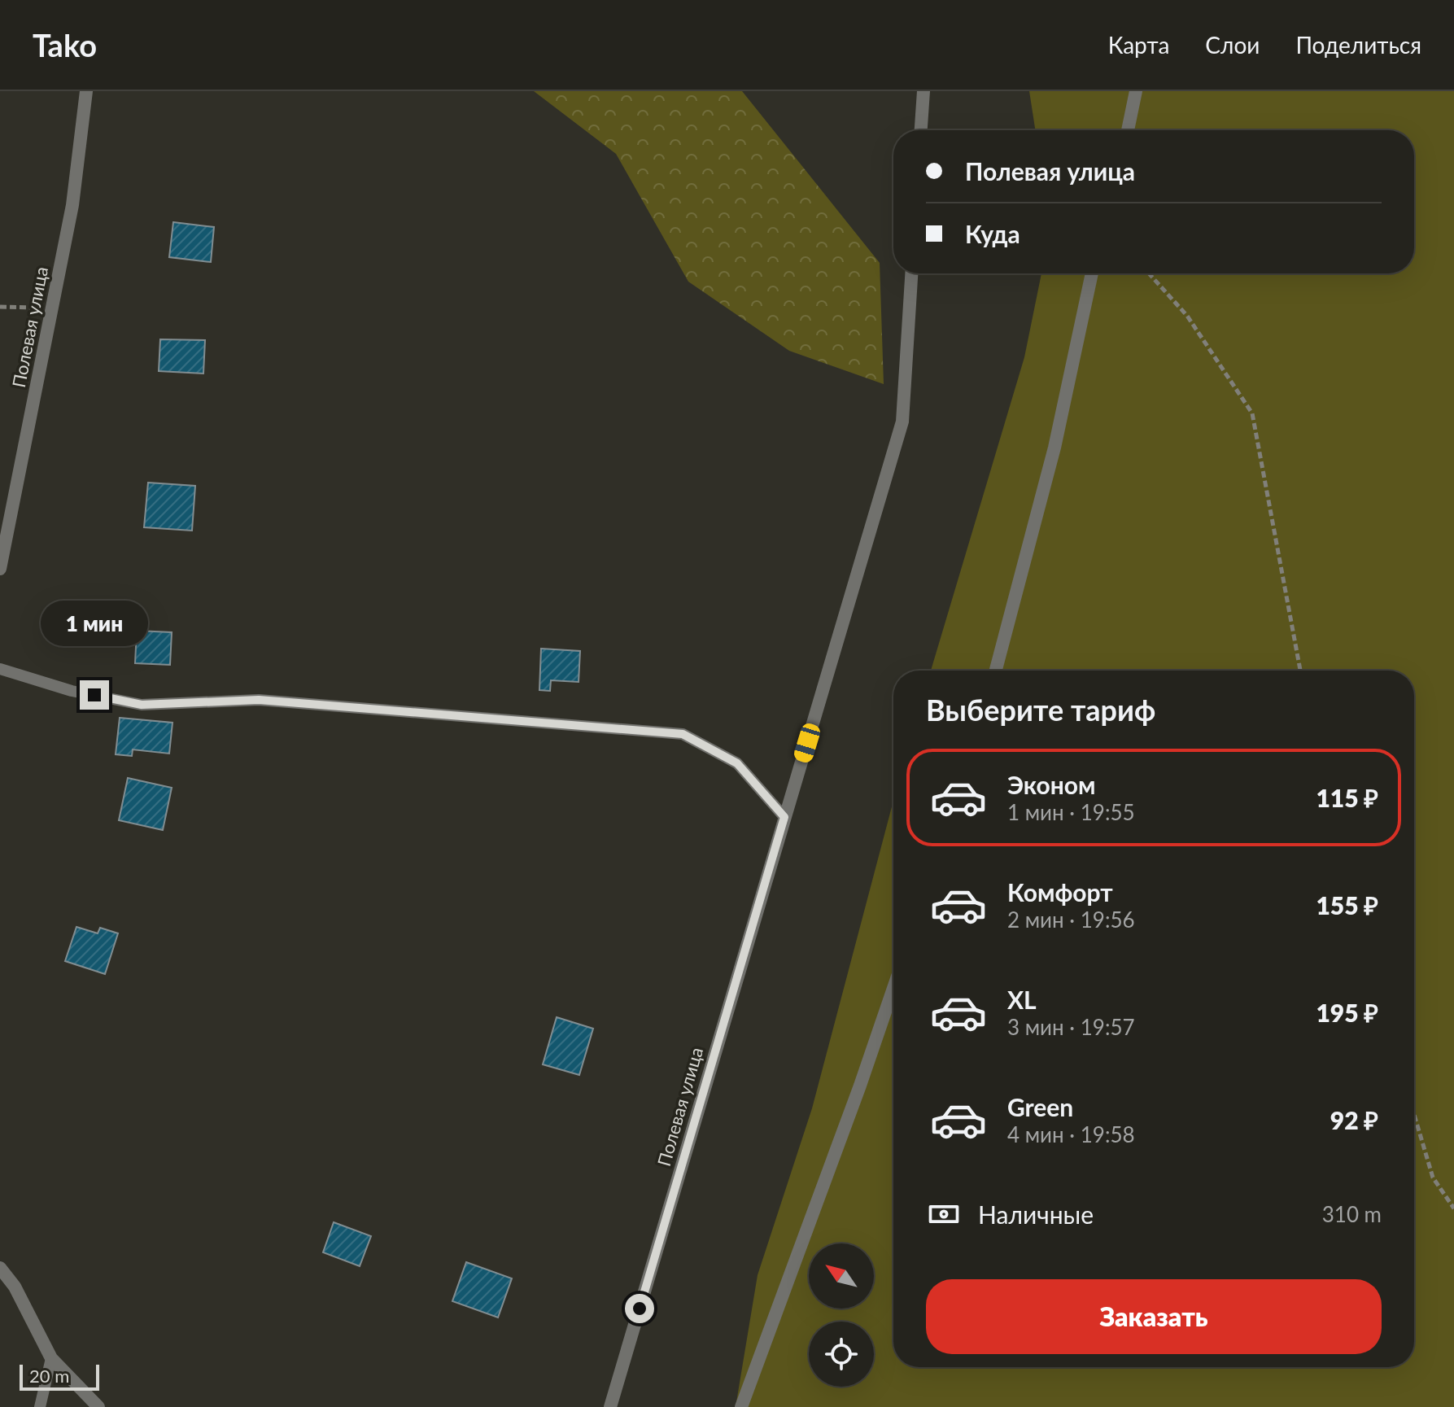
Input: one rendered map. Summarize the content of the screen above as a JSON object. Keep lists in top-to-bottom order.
{
  "streets": {
    "street": ["Полевая улица"]
  },
  "scale_bar": "20 m",
  "north": "top left",
  "page": {
    "header": "Tako",
    "nav": ["Карта", "Слои", "Поделиться"],
    "banner": ["Полевая улица", "Куда"],
    "bubble": "1 мин",
    "heading": "Выберите тариф",
    "list": [
      {
        "name": "Эконом",
        "note": "1 мин · 19:55",
        "value": "115 ₽"
      },
      {
        "name": "Комфорт",
        "note": "2 мин · 19:56",
        "value": "155 ₽"
      },
      {
        "name": "XL",
        "note": "3 мин · 19:57",
        "value": "195 ₽"
      },
      {
        "name": "Green",
        "note": "4 мин · 19:58",
        "value": "92 ₽"
      }
    ],
    "pay": ["Наличные", "310 m"],
    "buttons": "Заказать",
    "scale": "20 m"
  }
}
